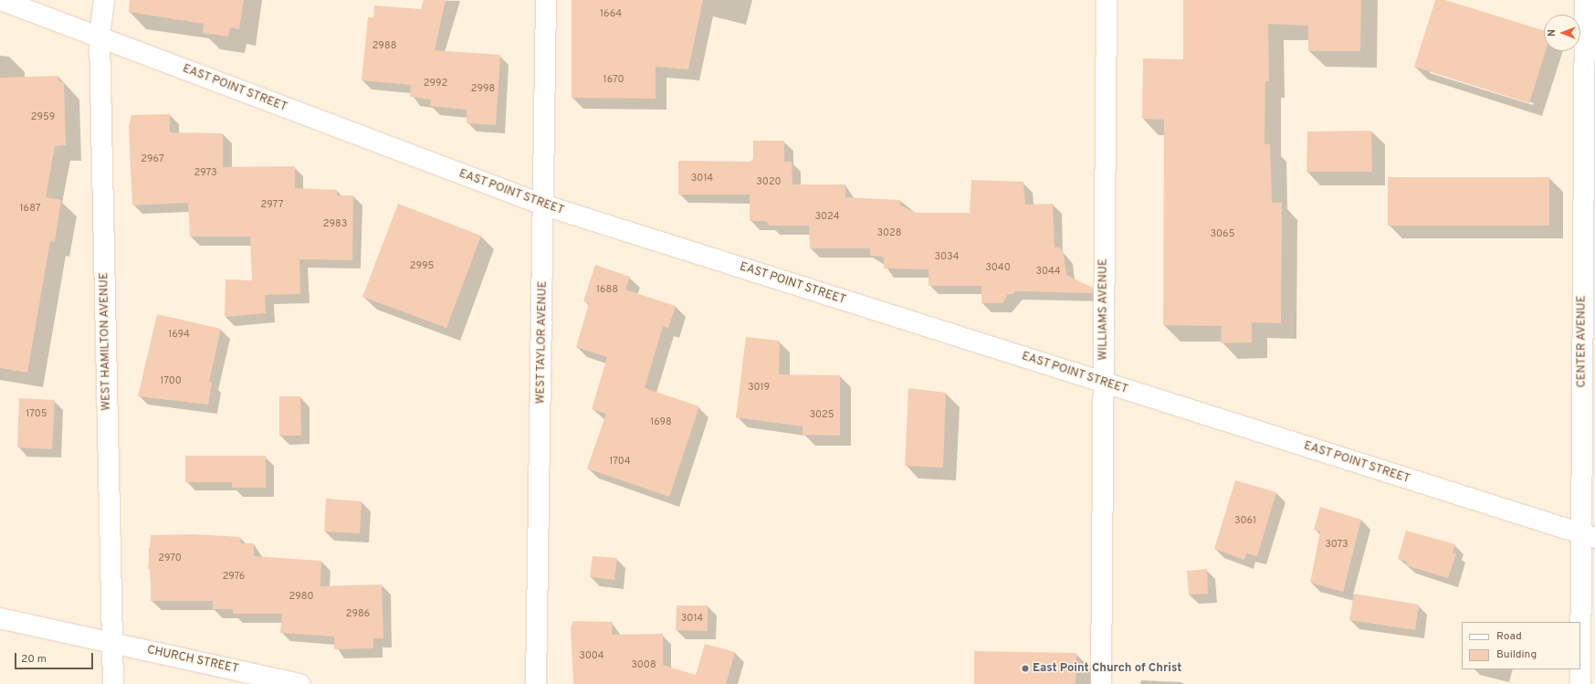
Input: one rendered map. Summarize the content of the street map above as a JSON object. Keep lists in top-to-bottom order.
{
  "streets": {
    "street": [
      "EAST POINT STREET",
      "WILLIAMS AVENUE",
      "WEST HAMILTON AVENUE",
      "CENTER AVENUE",
      "WEST TAYLOR AVENUE",
      "CHURCH STREET"
    ]
  },
  "crossings": [
    ["EAST POINT STREET", "WILLIAMS AVENUE"],
    ["EAST POINT STREET", "WEST HAMILTON AVENUE"],
    ["EAST POINT STREET", "CENTER AVENUE"],
    ["EAST POINT STREET", "WEST TAYLOR AVENUE"],
    ["WEST HAMILTON AVENUE", "CHURCH STREET"]
  ],
  "places": ["East Point Church of Christ"],
  "house_numbers": [
    "1664",
    "2988",
    "1670",
    "2992",
    "2998",
    "2959",
    "2967",
    "2973",
    "3014",
    "3020",
    "2977",
    "1687",
    "3024",
    "2983",
    "3028",
    "3065",
    "3034",
    "2995",
    "3040",
    "3044",
    "1688",
    "1694",
    "1700",
    "3019",
    "1705",
    "3025",
    "1698",
    "1704",
    "3061",
    "3073",
    "2970",
    "2976",
    "2980",
    "2986",
    "3014",
    "3004",
    "3008"
  ],
  "legend": ["Road", "Building"],
  "scale_bar": "20 m",
  "north": "left"
}
